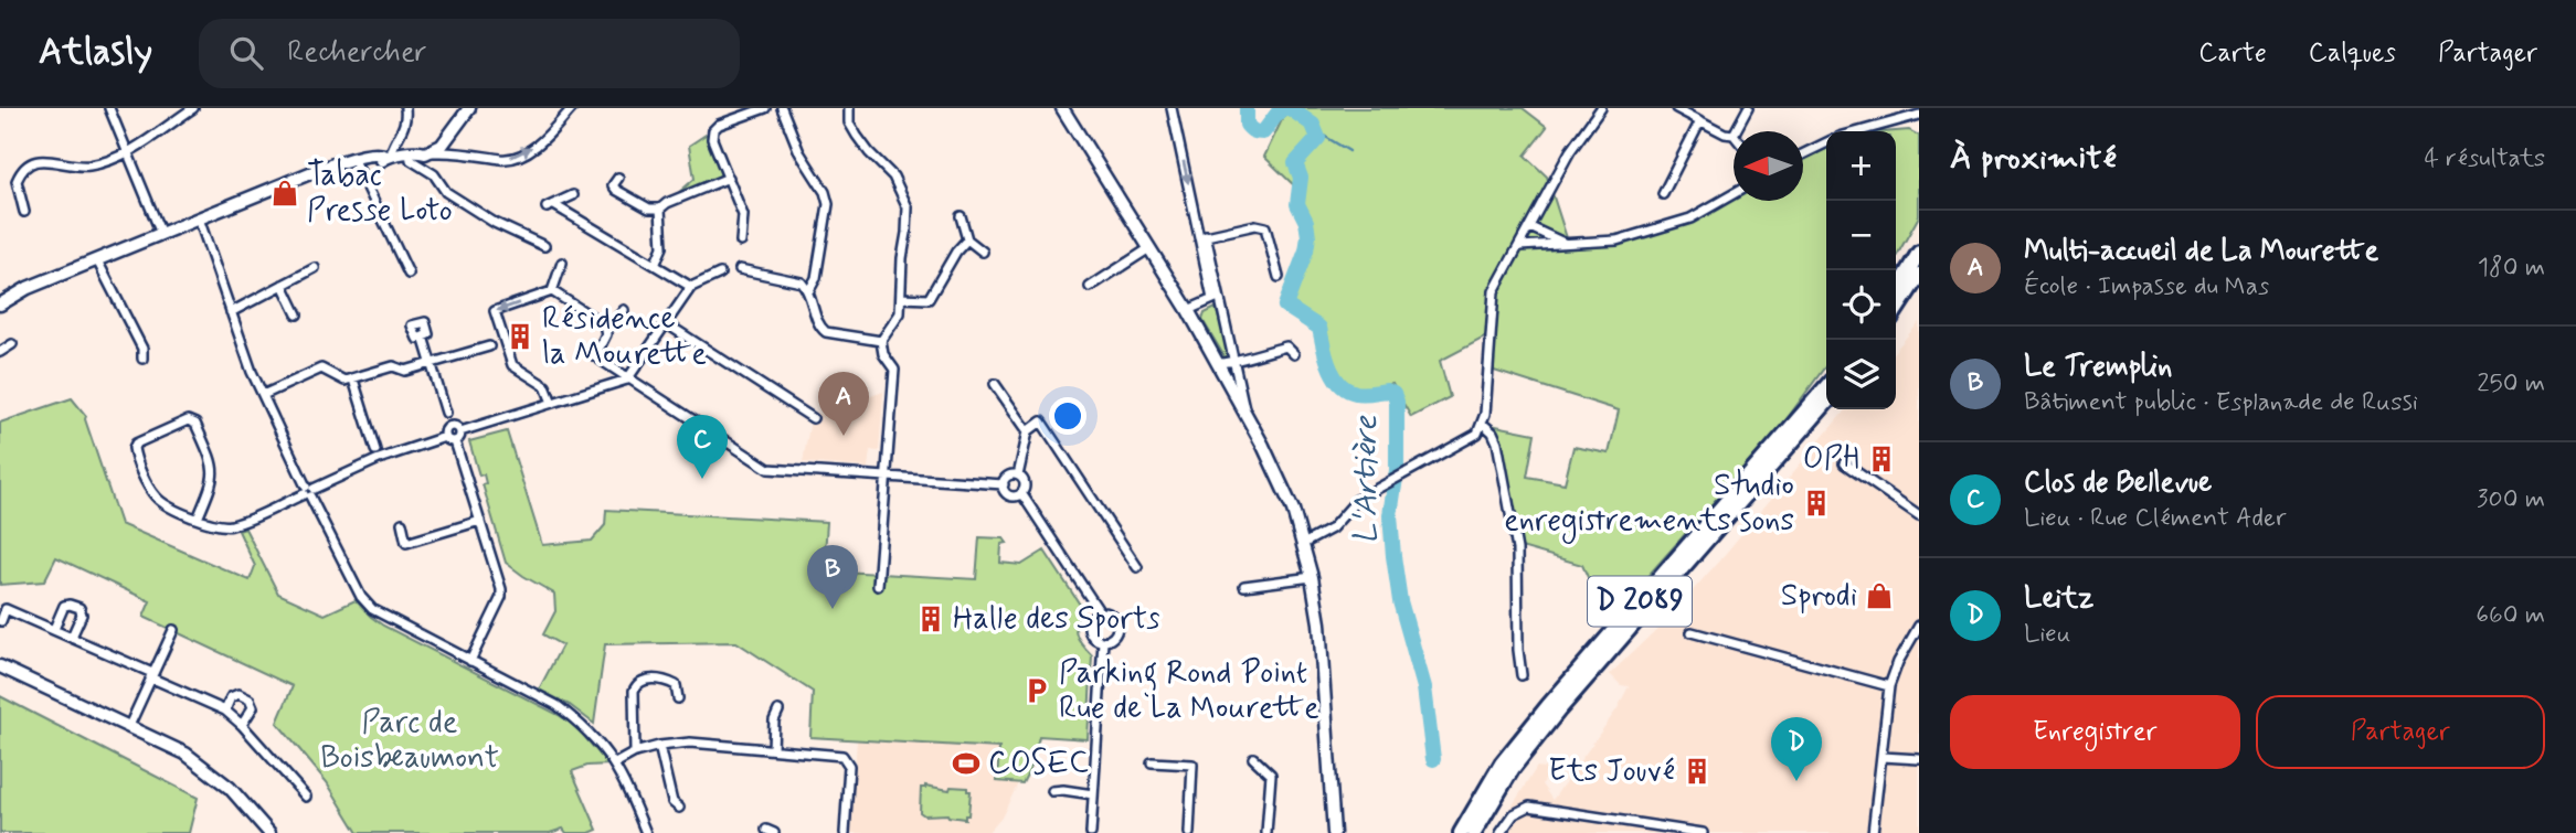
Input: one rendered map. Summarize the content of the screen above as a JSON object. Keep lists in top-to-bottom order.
{
  "streets": {
    "highway": ["D 2089"]
  },
  "water": ["L'Artière"],
  "parks": ["Parc de Boisbeaumont"],
  "places": {
    "shop": ["Tabac Presse Loto", "Sprodi"],
    "building": [
      "Résidence la Mourette",
      "OPH",
      "Studio enregistrements sons",
      "Halle des Sports",
      "Ets Jouvé"
    ],
    "parking": ["Parking Rond Point Rue de La Mourette"],
    "sports": ["COSEC"]
  },
  "north": "left",
  "page": {
    "header": "Atlasly",
    "search": "Rechercher",
    "nav": ["Carte", "Calques", "Partager"],
    "heading": ["À proximité", "4 résultats"],
    "map_buttons": ["+", "−"],
    "list": [
      {
        "mark": "A",
        "name": "Multi-accueil de La Mourette",
        "note": "École · Impasse du Mas",
        "value": "180 m"
      },
      {
        "mark": "B",
        "name": "Le Tremplin",
        "note": "Bâtiment public · Esplanade de Russi",
        "value": "250 m"
      },
      {
        "mark": "C",
        "name": "Clos de Bellevue",
        "note": "Lieu · Rue Clément Ader",
        "value": "300 m"
      },
      {
        "mark": "D",
        "name": "Leitz",
        "note": "Lieu",
        "value": "660 m"
      }
    ],
    "pins": [
      "A",
      "C",
      "B",
      "D"
    ],
    "buttons": ["Enregistrer", "Partager"]
  }
}
